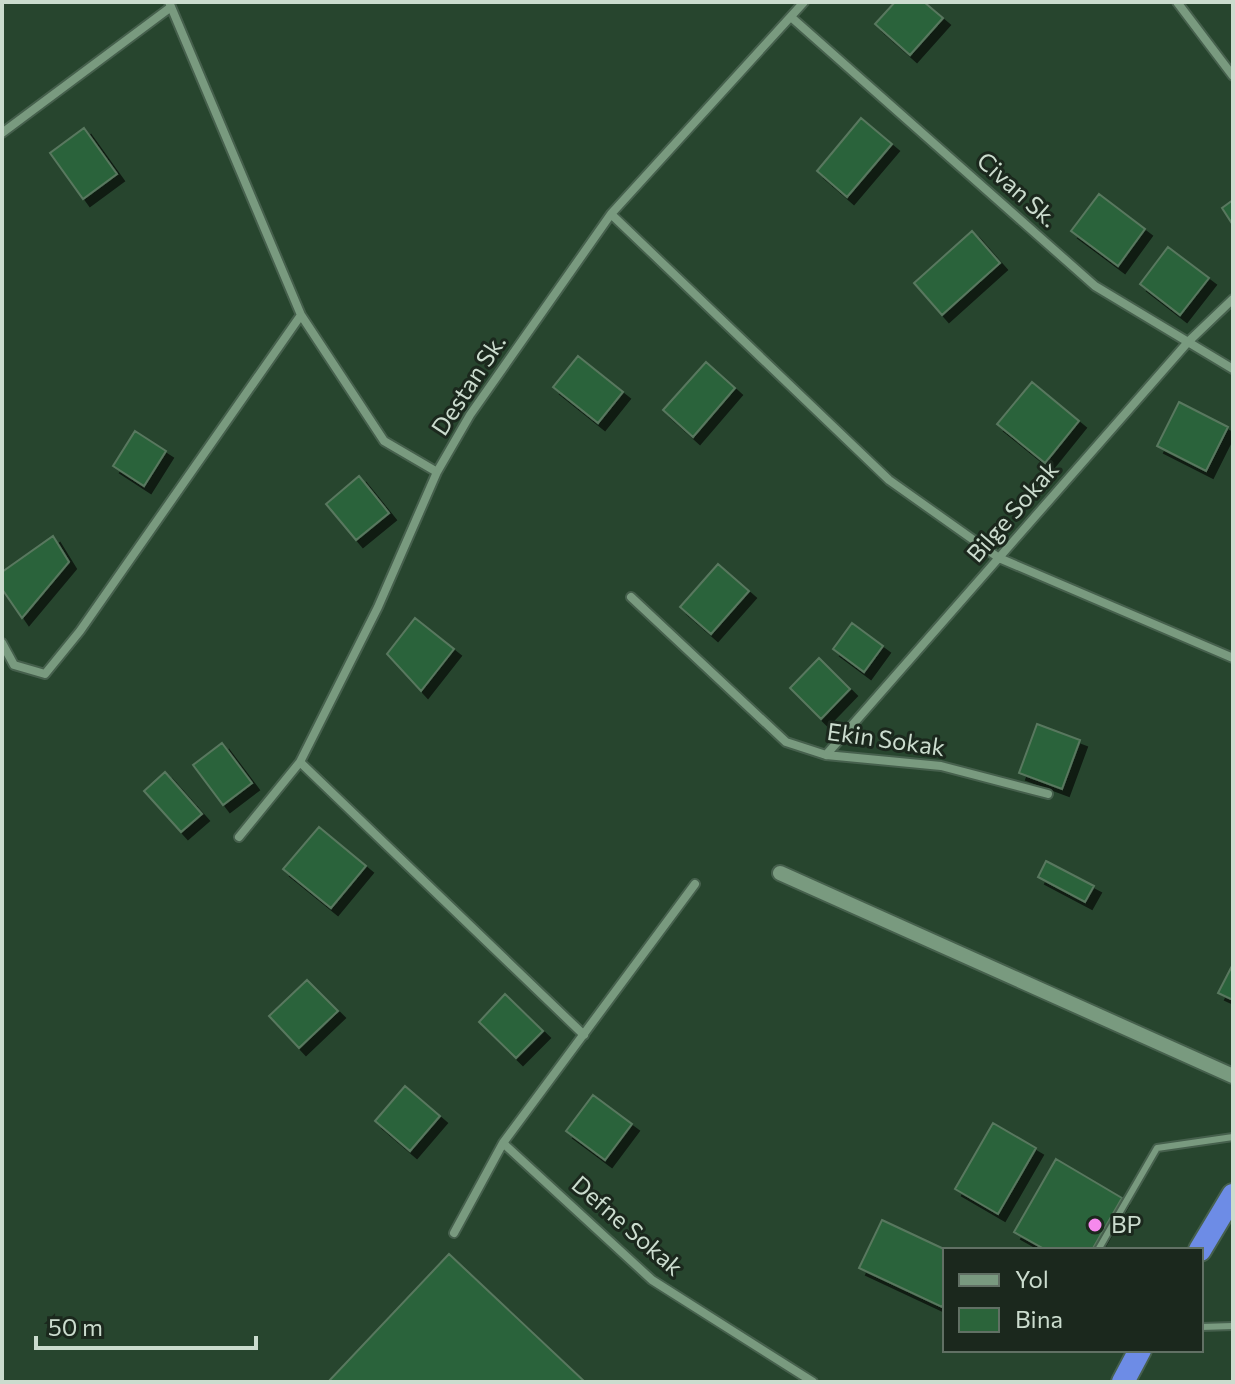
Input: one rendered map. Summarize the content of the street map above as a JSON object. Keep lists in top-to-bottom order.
{
  "streets": {
    "street": [
      "Civan Sk.",
      "Destan Sk.",
      "Bilge Sokak",
      "Ekin Sokak",
      "Defne Sokak"
    ]
  },
  "crossings": [
    ["Civan Sk.", "Destan Sk."],
    ["Civan Sk.", "Bilge Sokak"],
    ["Bilge Sokak", "Ekin Sokak"]
  ],
  "places": ["BP"],
  "legend": ["Yol", "Bina"],
  "scale_bar": "50 m"
}
